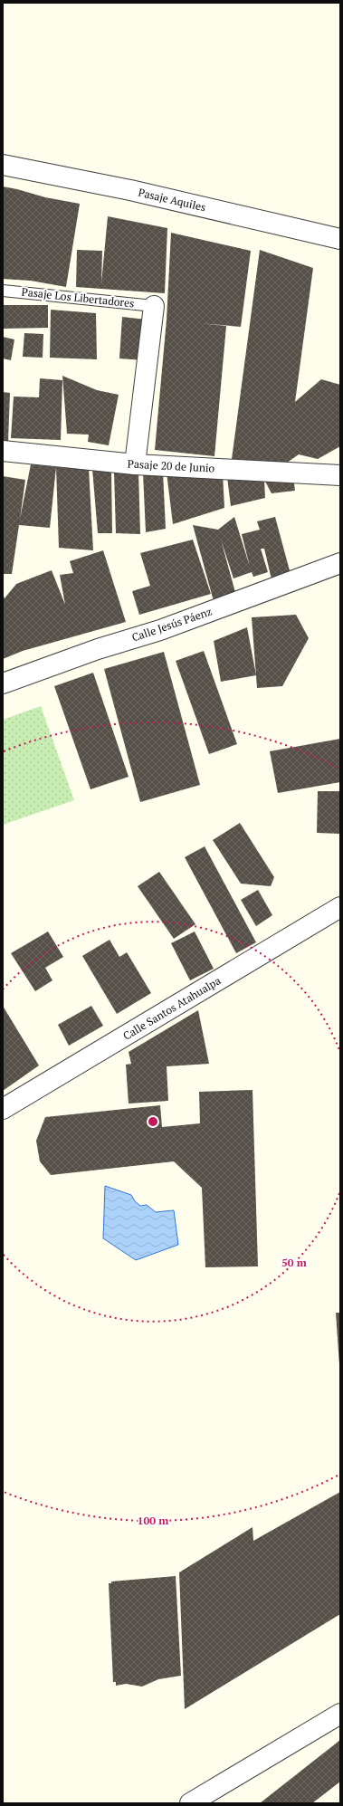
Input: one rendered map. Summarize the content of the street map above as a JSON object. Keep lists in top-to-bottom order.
{
  "streets": {
    "street": [
      "Pasaje Aquiles",
      "Pasaje 20 de Junio",
      "Calle Jesús Páenz",
      "Calle Santos Atahualpa"
    ],
    "lane": ["Pasaje Los Libertadores"]
  },
  "rings": ["50 m", "100 m"]
}
